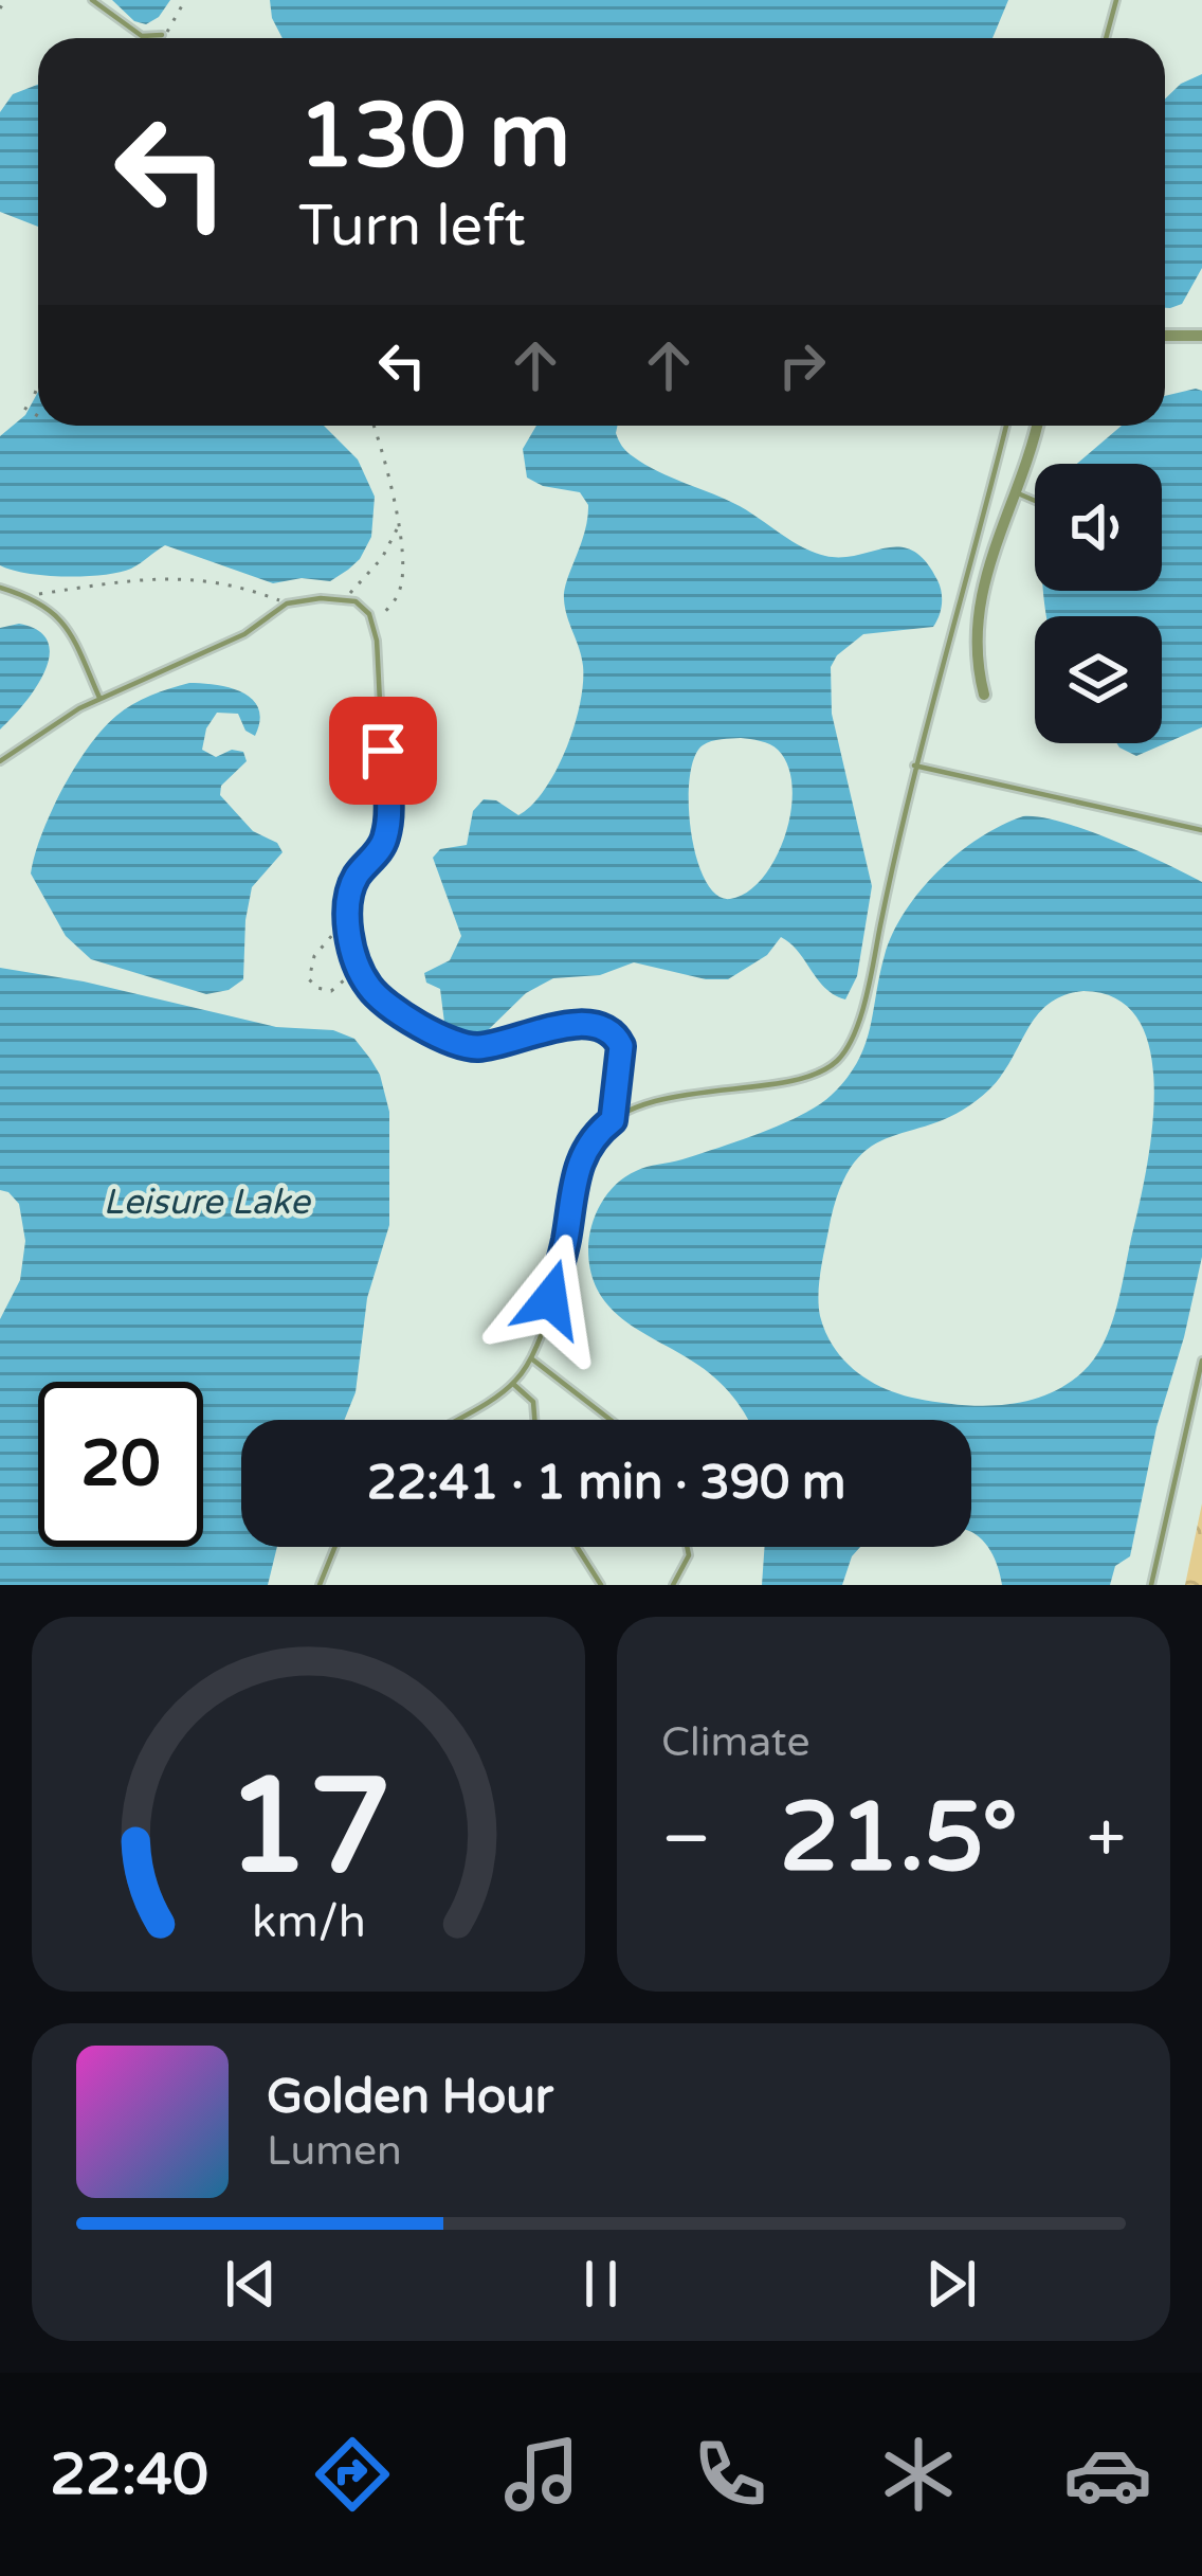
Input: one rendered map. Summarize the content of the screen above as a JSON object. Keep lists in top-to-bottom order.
{
  "water": ["Leisure Lake"],
  "page": {
    "turn": ["130 m", "Turn left"],
    "limit": "20",
    "trip": "22:41 · 1 min · 390 m",
    "tile": "Climate",
    "heat": ["−", "21.5°", "+"],
    "song": ["Golden Hour", "Lumen"],
    "tabs": "22:40",
    "gauge": ["17", "km/h"]
  }
}
